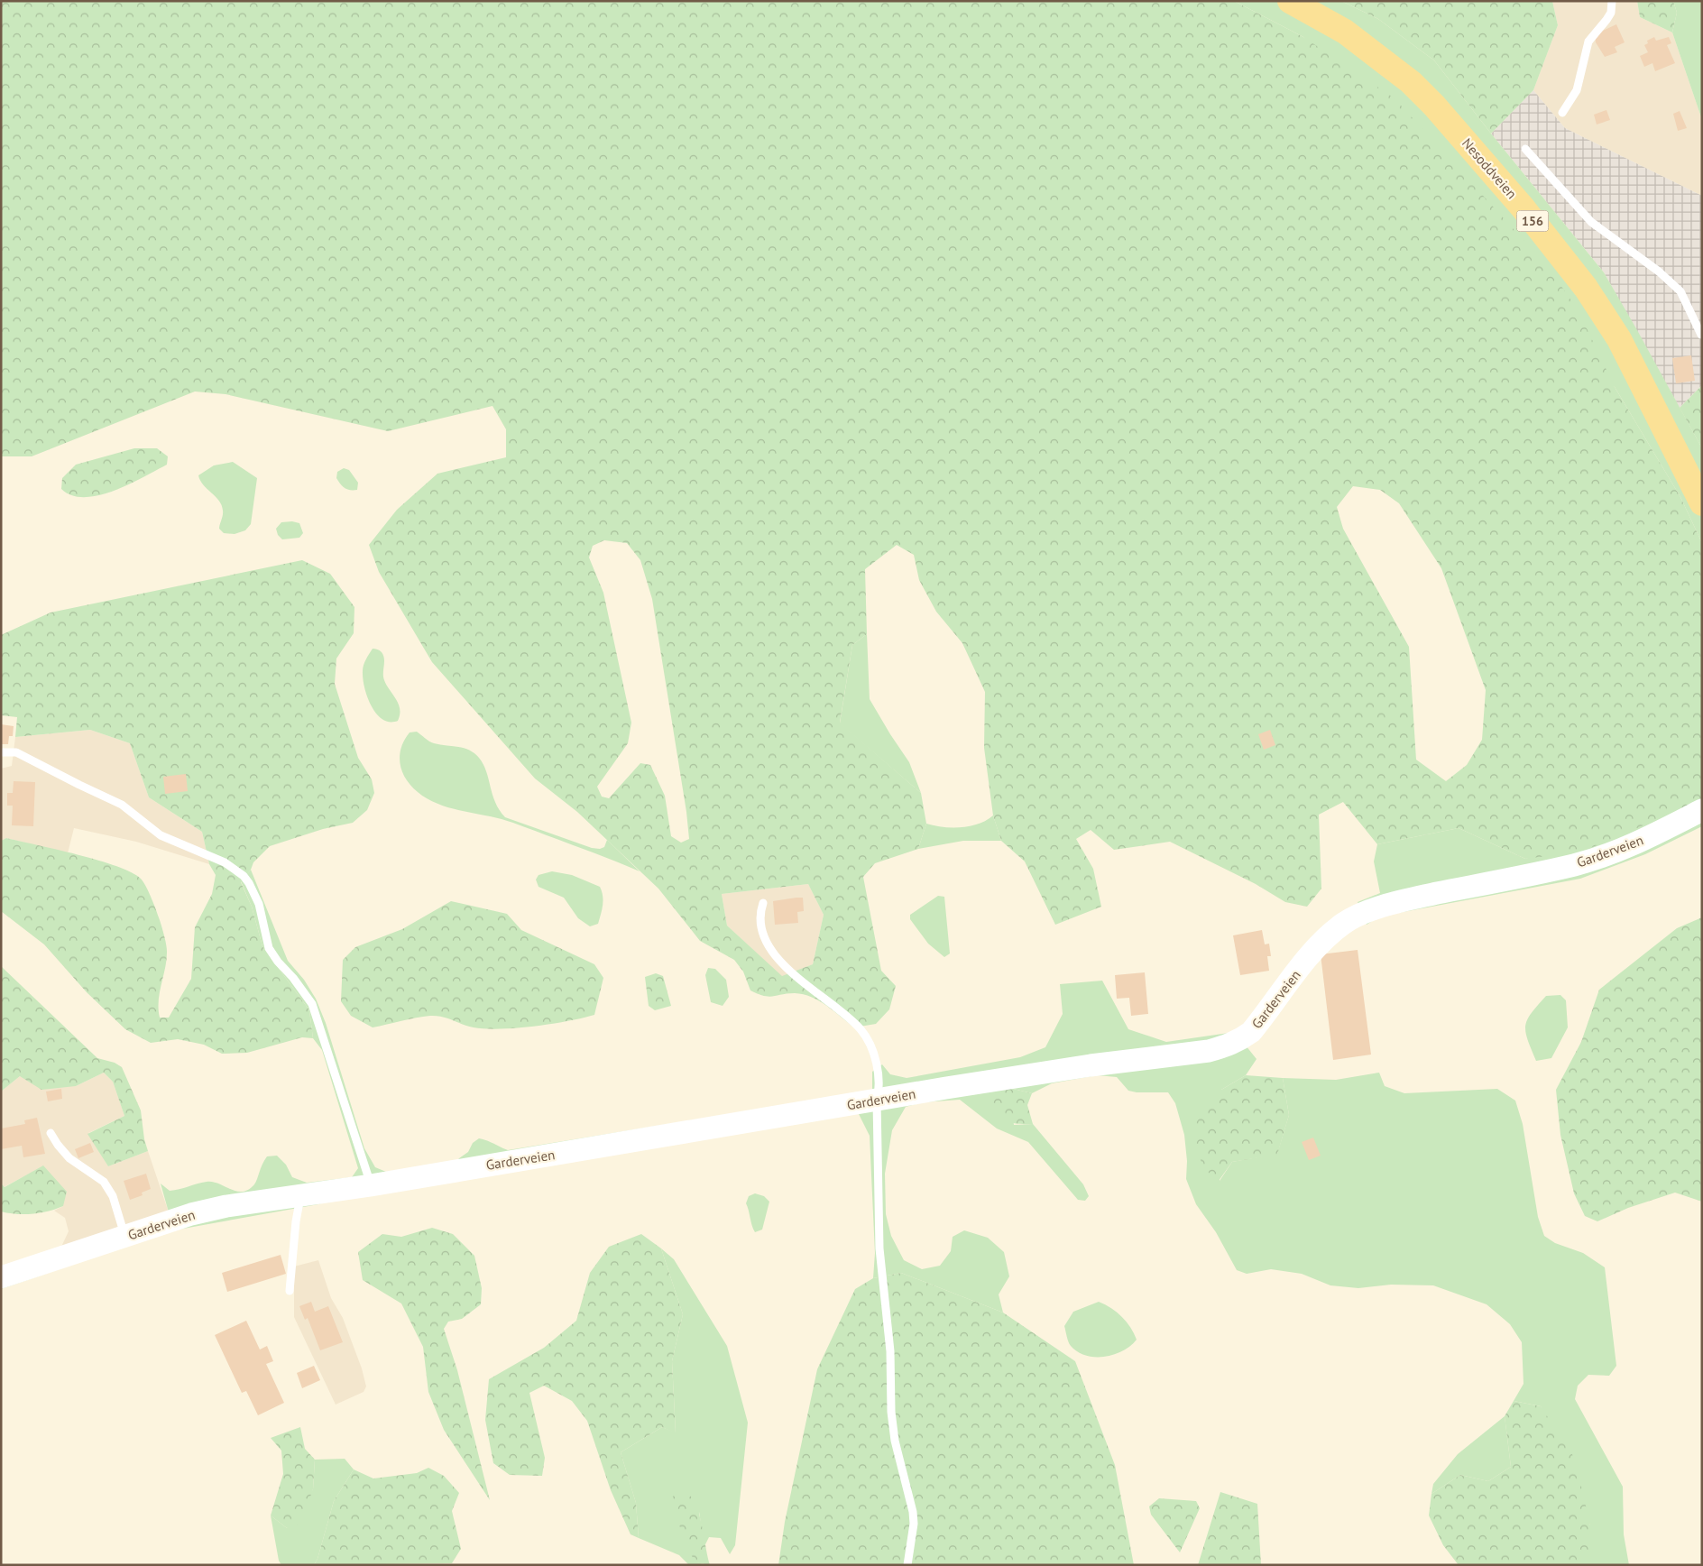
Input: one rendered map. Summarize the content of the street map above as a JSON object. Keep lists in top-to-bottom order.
{
  "streets": {
    "main road": ["Nesoddveien", "156"],
    "street": ["Garderveien"]
  }
}
